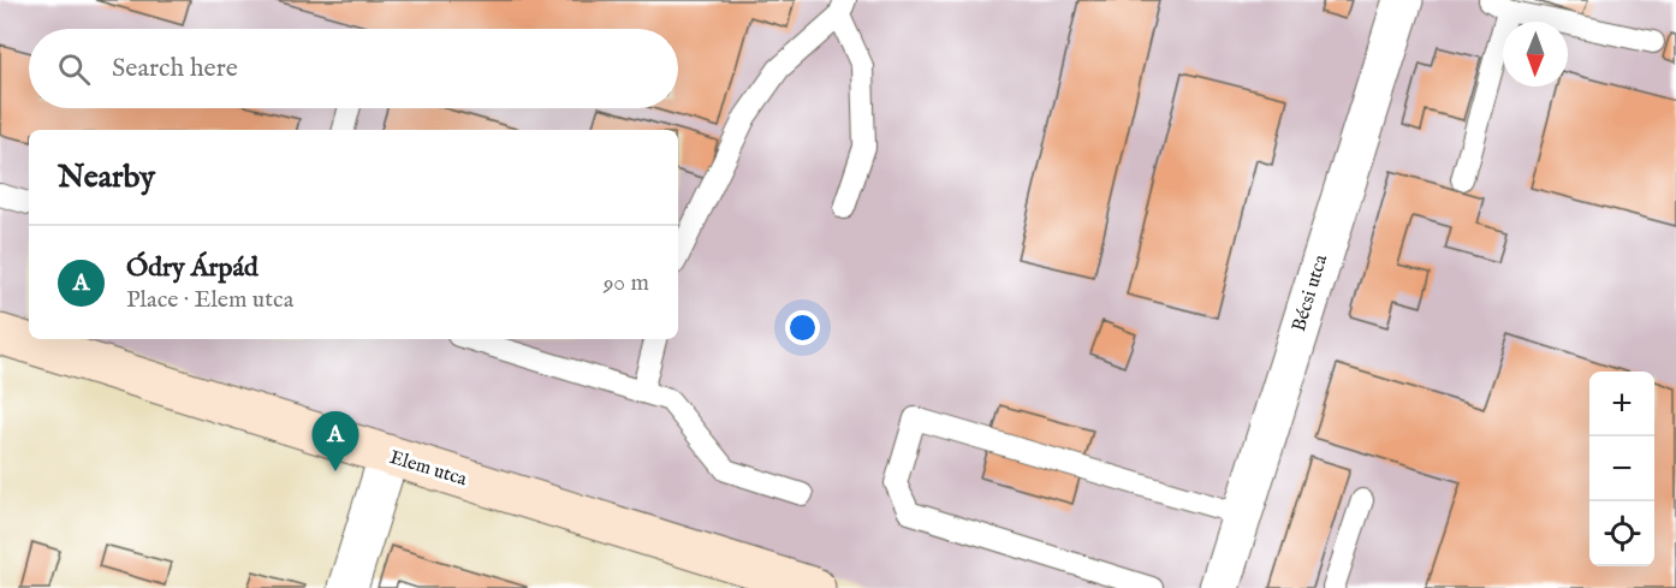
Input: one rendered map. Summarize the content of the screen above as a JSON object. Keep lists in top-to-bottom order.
{
  "streets": {
    "street": ["Bécsi utca", "Elem utca"]
  },
  "north": "bottom",
  "page": {
    "search": "Search here",
    "heading": "Nearby",
    "list": [
      {
        "mark": "A",
        "name": "Ódry Árpád",
        "note": "Place · Elem utca",
        "value": "90 m"
      }
    ],
    "map_buttons": ["+", "−"],
    "pins": "A"
  }
}
